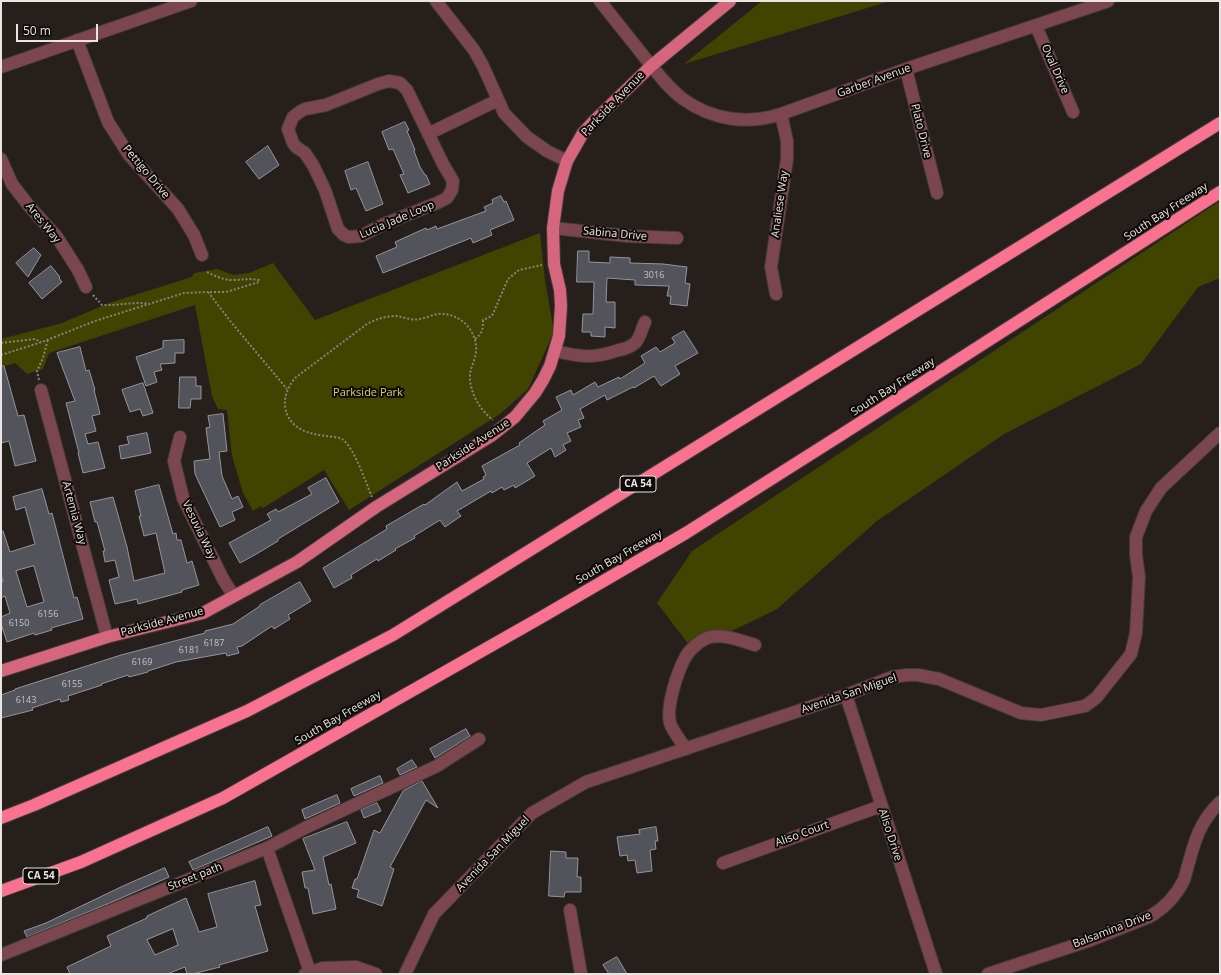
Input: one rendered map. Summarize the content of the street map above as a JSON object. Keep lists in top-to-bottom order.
{
  "streets": {
    "highway": ["South Bay Freeway", "CA 54"],
    "main road": ["Parkside Avenue"],
    "street": [
      "Oval Drive",
      "Garber Avenue",
      "Plato Drive",
      "Pettigo Drive",
      "Analiese Way",
      "Lucia Jade Loop",
      "Ares Way",
      "Sabina Drive",
      "Artemia Way",
      "Vesuvia Way",
      "Avenida San Miguel",
      "Aliso Court",
      "Aliso Drive",
      "Street path",
      "Balsamina Drive"
    ]
  },
  "crossings": [
    ["Oval Drive", "Garber Avenue"],
    ["Garber Avenue", "Parkside Avenue"],
    ["Garber Avenue", "Plato Drive"],
    ["Garber Avenue", "Analiese Way"],
    ["Parkside Avenue", "Sabina Drive"],
    ["Parkside Avenue", "Artemia Way"],
    ["Parkside Avenue", "Vesuvia Way"],
    ["Avenida San Miguel", "Aliso Drive"],
    ["Aliso Court", "Aliso Drive"]
  ],
  "parks": ["Parkside Park"],
  "house_numbers": [
    "3016",
    "6156",
    "6150",
    "6187",
    "6181",
    "6169",
    "6155",
    "6143"
  ],
  "scale_bar": "50 m"
}
